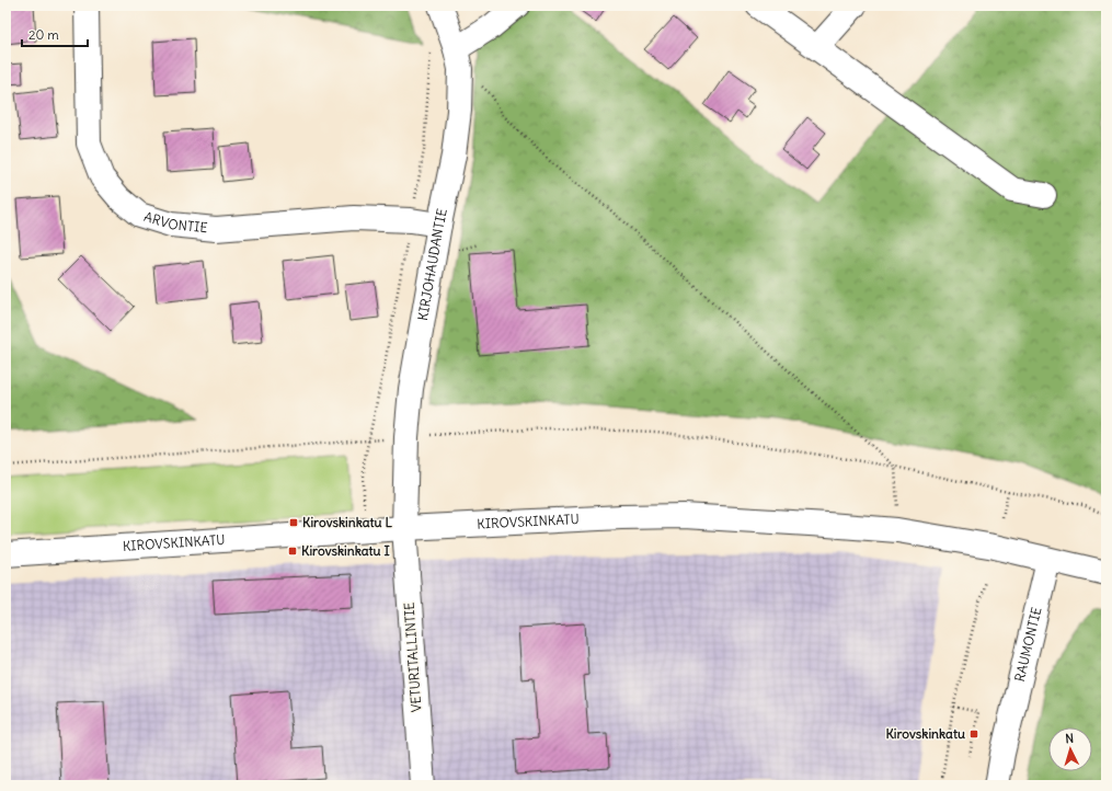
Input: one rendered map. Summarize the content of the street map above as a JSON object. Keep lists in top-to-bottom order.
{
  "streets": {
    "street": [
      "ARVONTIE",
      "KIRJOHAUDANTIE",
      "KIROVSKINKATU",
      "RAUMONTIE",
      "VETURITALLINTIE"
    ]
  },
  "crossings": [
    ["ARVONTIE", "KIRJOHAUDANTIE"],
    ["KIRJOHAUDANTIE", "KIROVSKINKATU"],
    ["KIRJOHAUDANTIE", "VETURITALLINTIE"],
    ["KIROVSKINKATU", "RAUMONTIE"],
    ["KIROVSKINKATU", "VETURITALLINTIE"]
  ],
  "places": {
    "transit": ["Kirovskinkatu L", "Kirovskinkatu I", "Kirovskinkatu"]
  },
  "scale_bar": "20 m",
  "north": "top"
}
